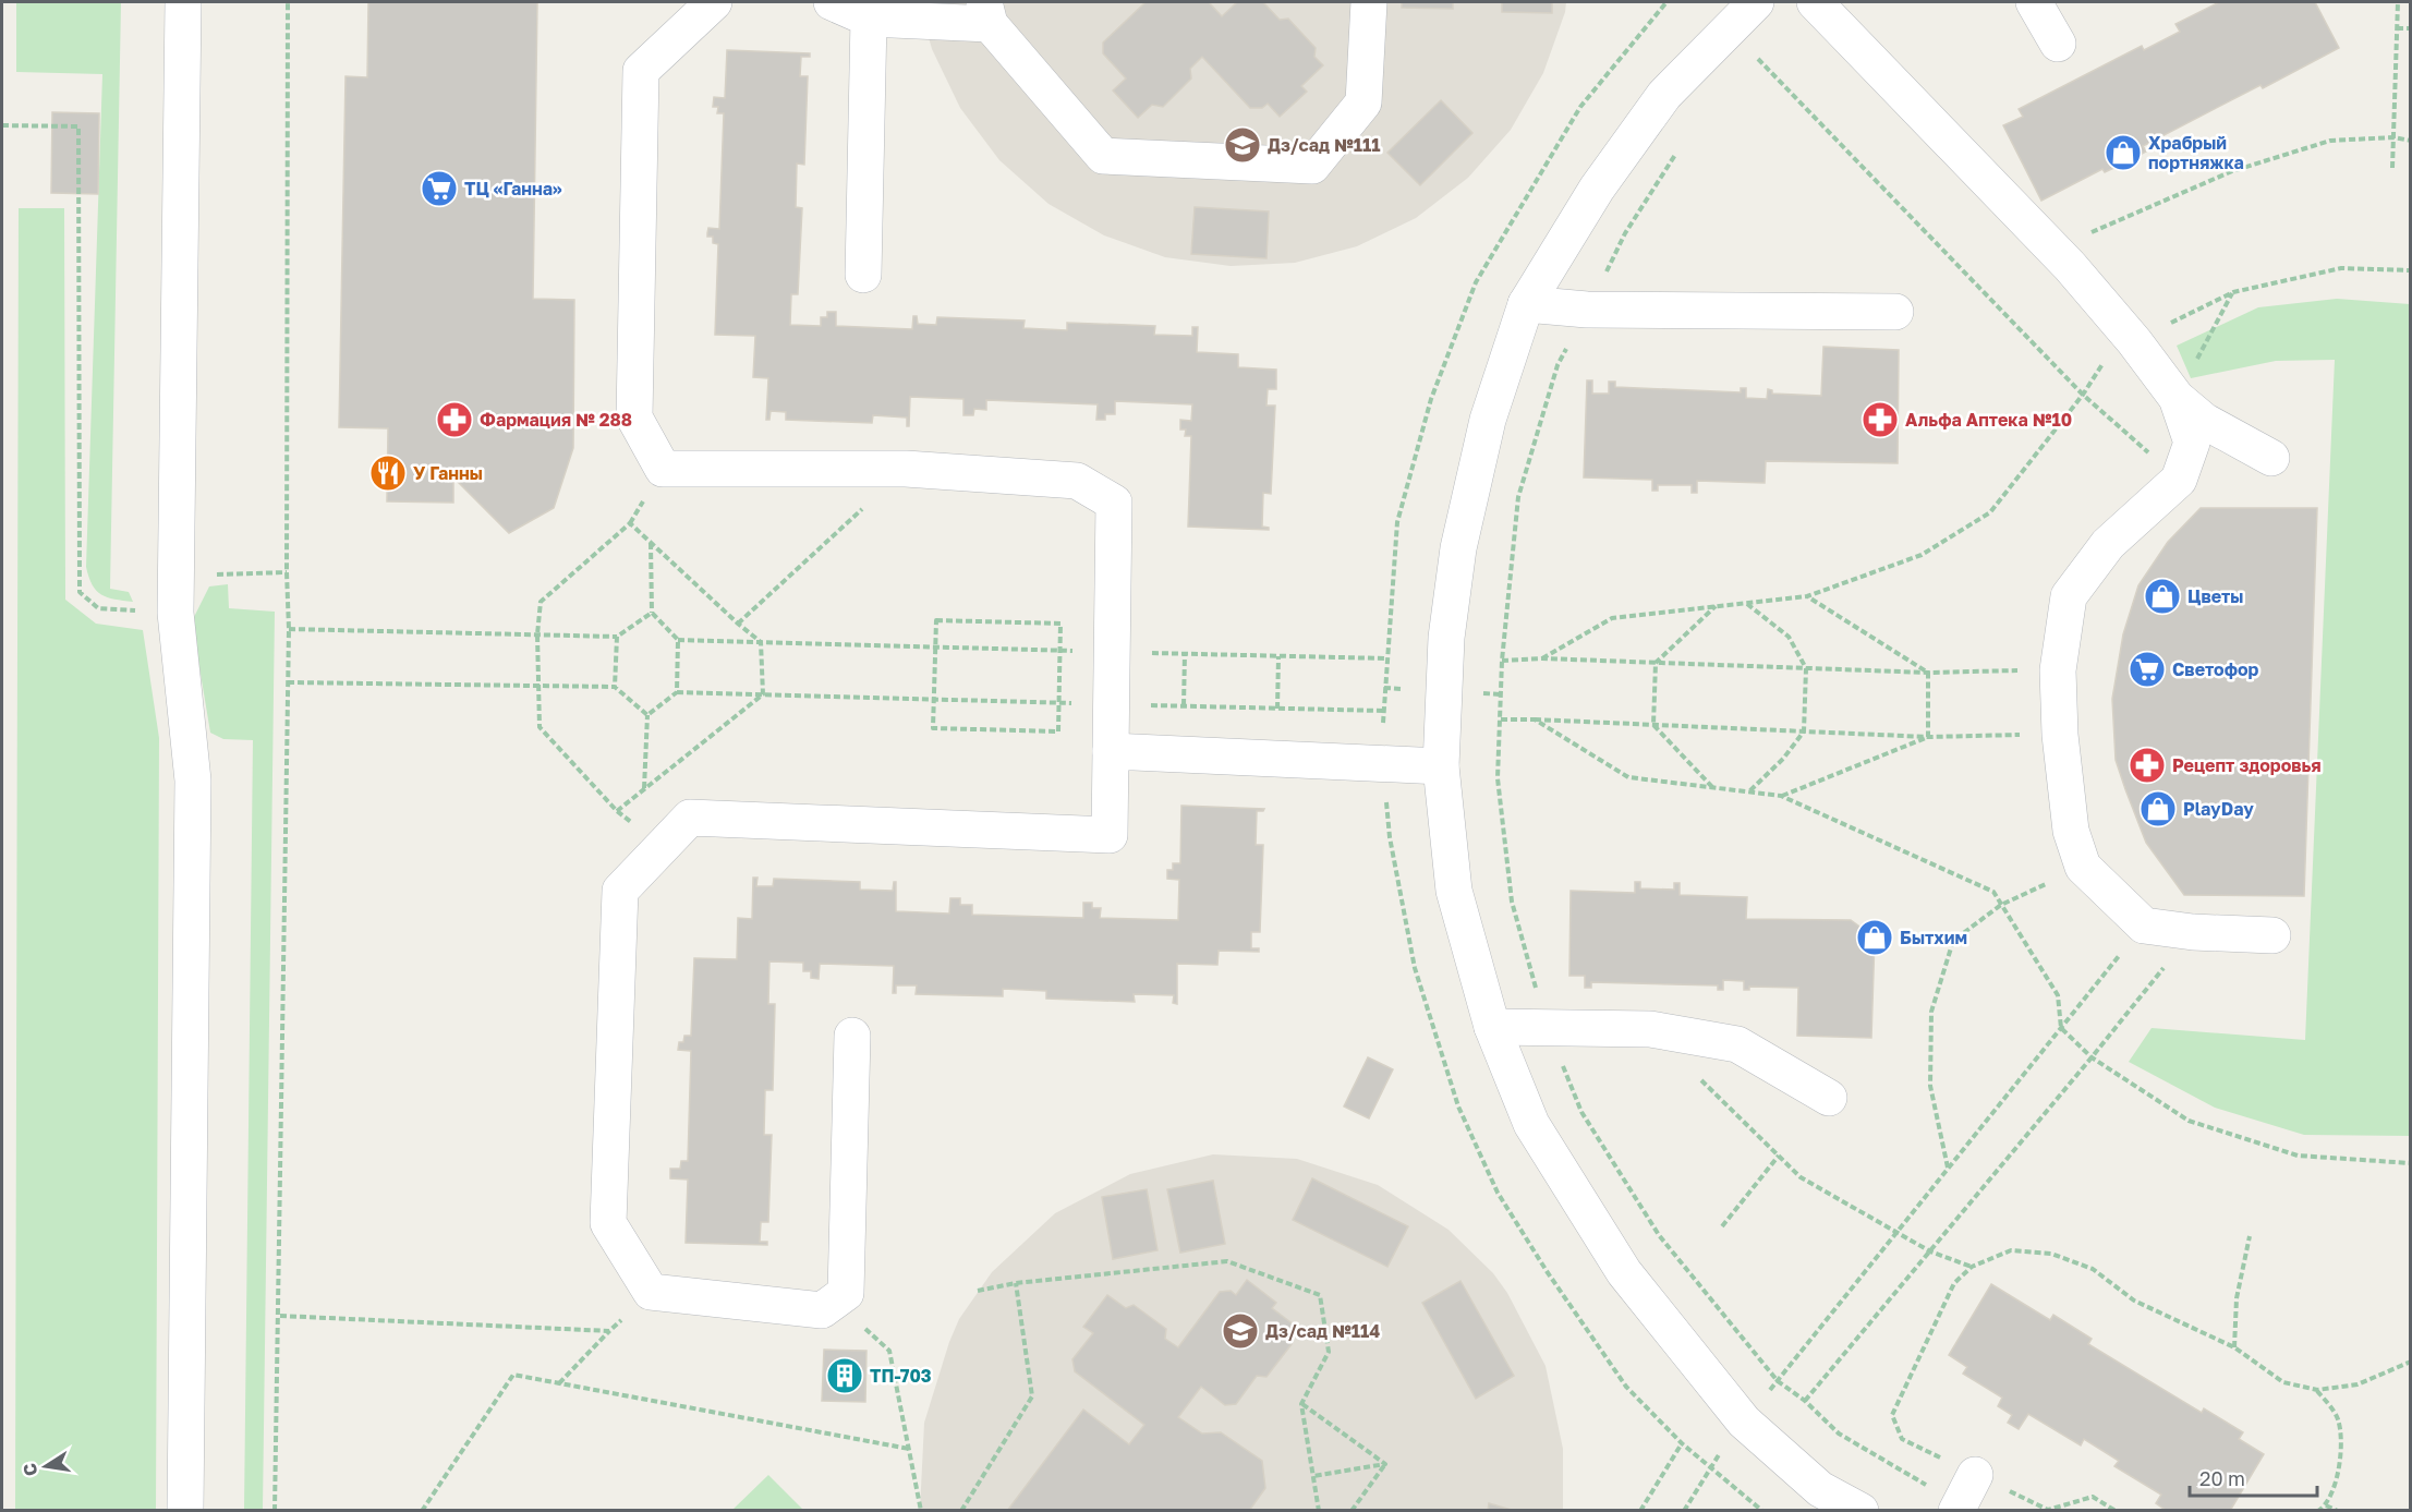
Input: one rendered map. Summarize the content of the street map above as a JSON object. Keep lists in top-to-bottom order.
{
  "places": {
    "school or university": ["Дз/сад №111", "Дз/сад №114"],
    "shop": [
      "Храбрый портняжка",
      "Цветы",
      "PlayDay",
      "Бытхим"
    ],
    "supermarket": ["ТЦ «Ганна»", "Светофор"],
    "pharmacy": ["Фармация № 288", "Альфа Аптека №10", "Рецепт здоровья"],
    "restaurant": ["У Ганны"],
    "building": ["ТП-703"]
  },
  "scale_bar": "20 m",
  "north": "left"
}
